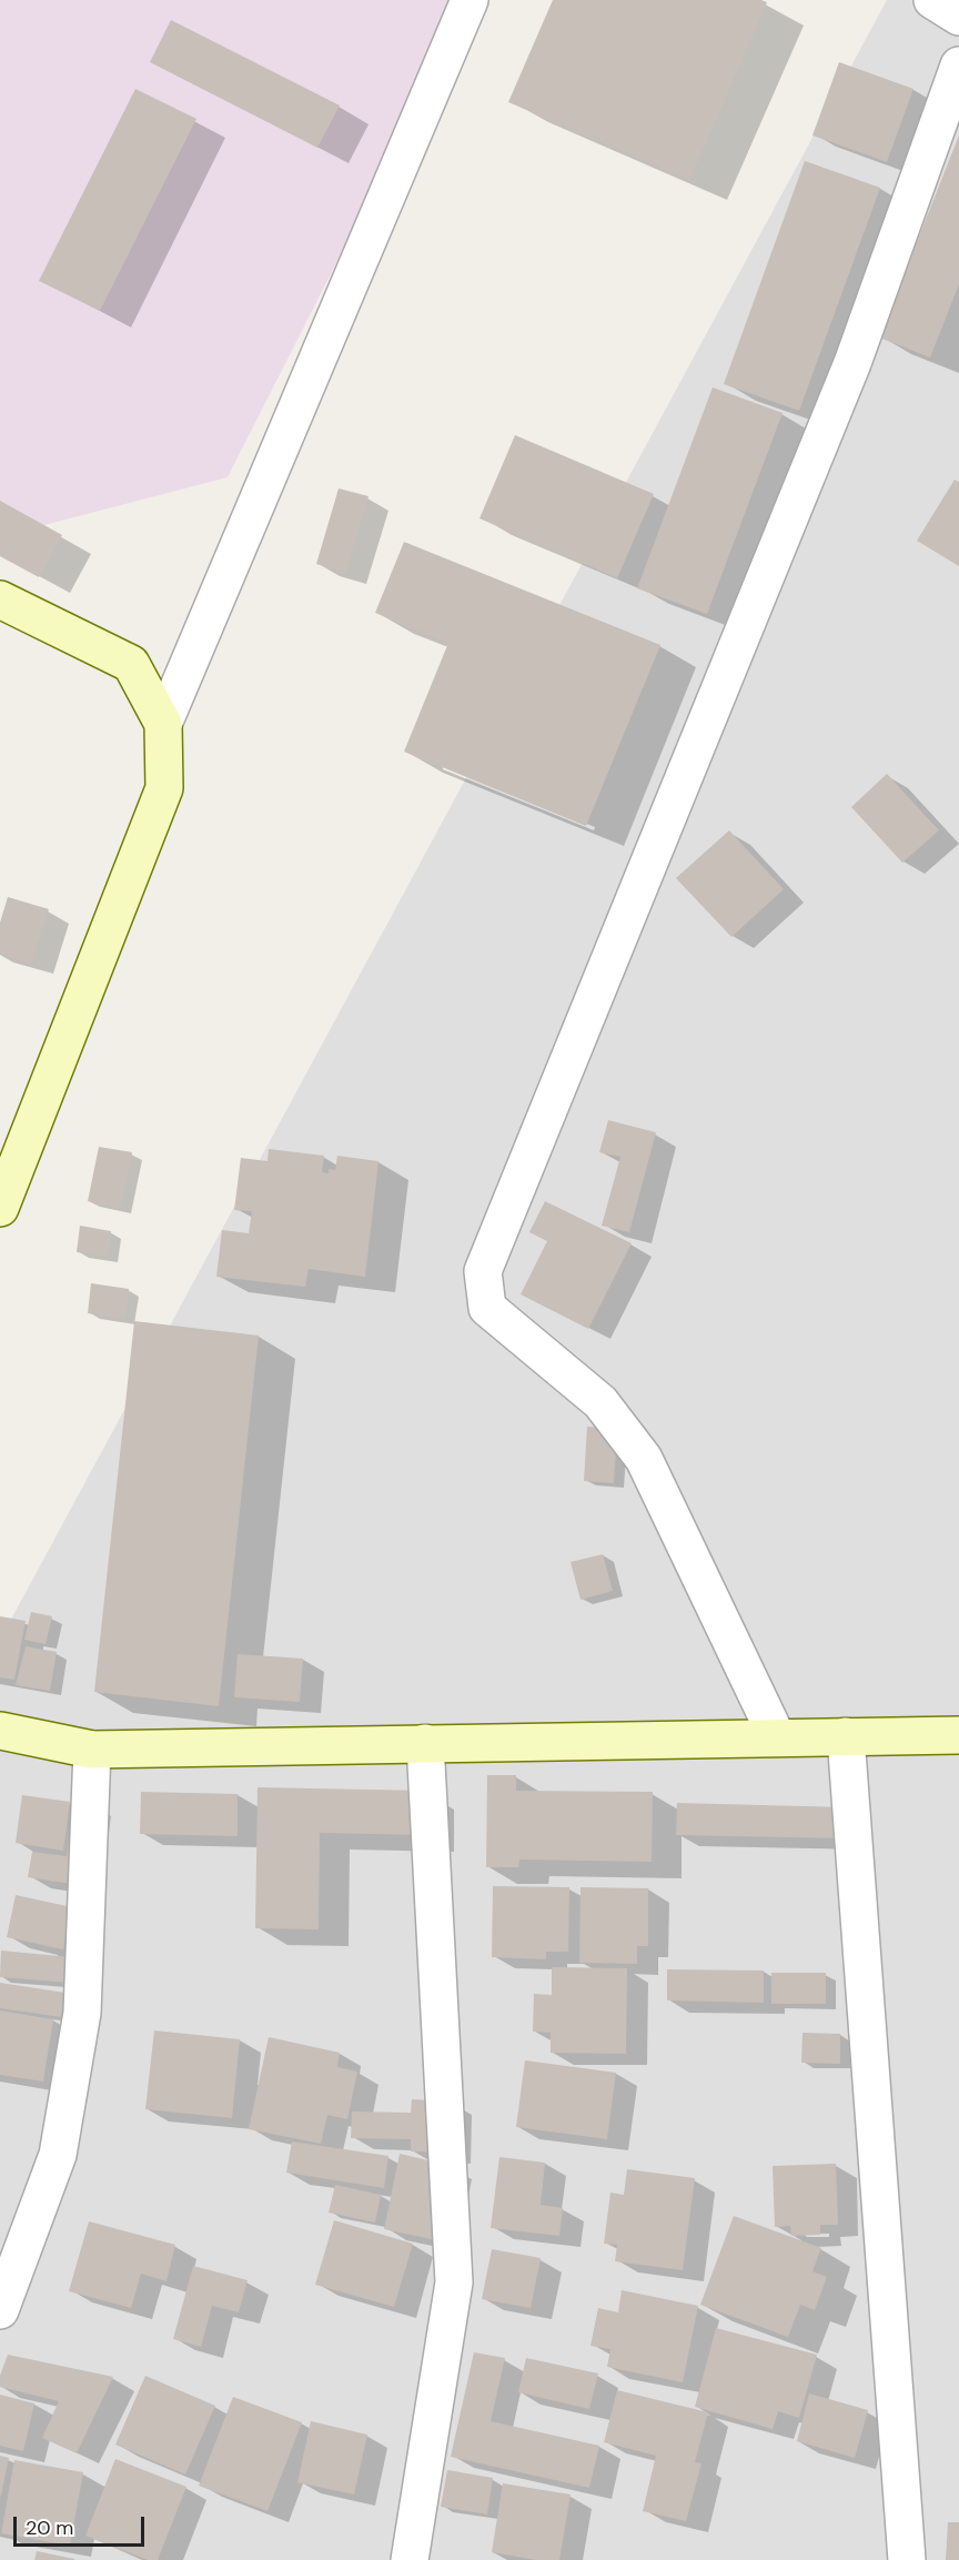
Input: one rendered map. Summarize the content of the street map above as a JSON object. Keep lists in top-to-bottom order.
{
  "scale_bar": "20 m"
}
